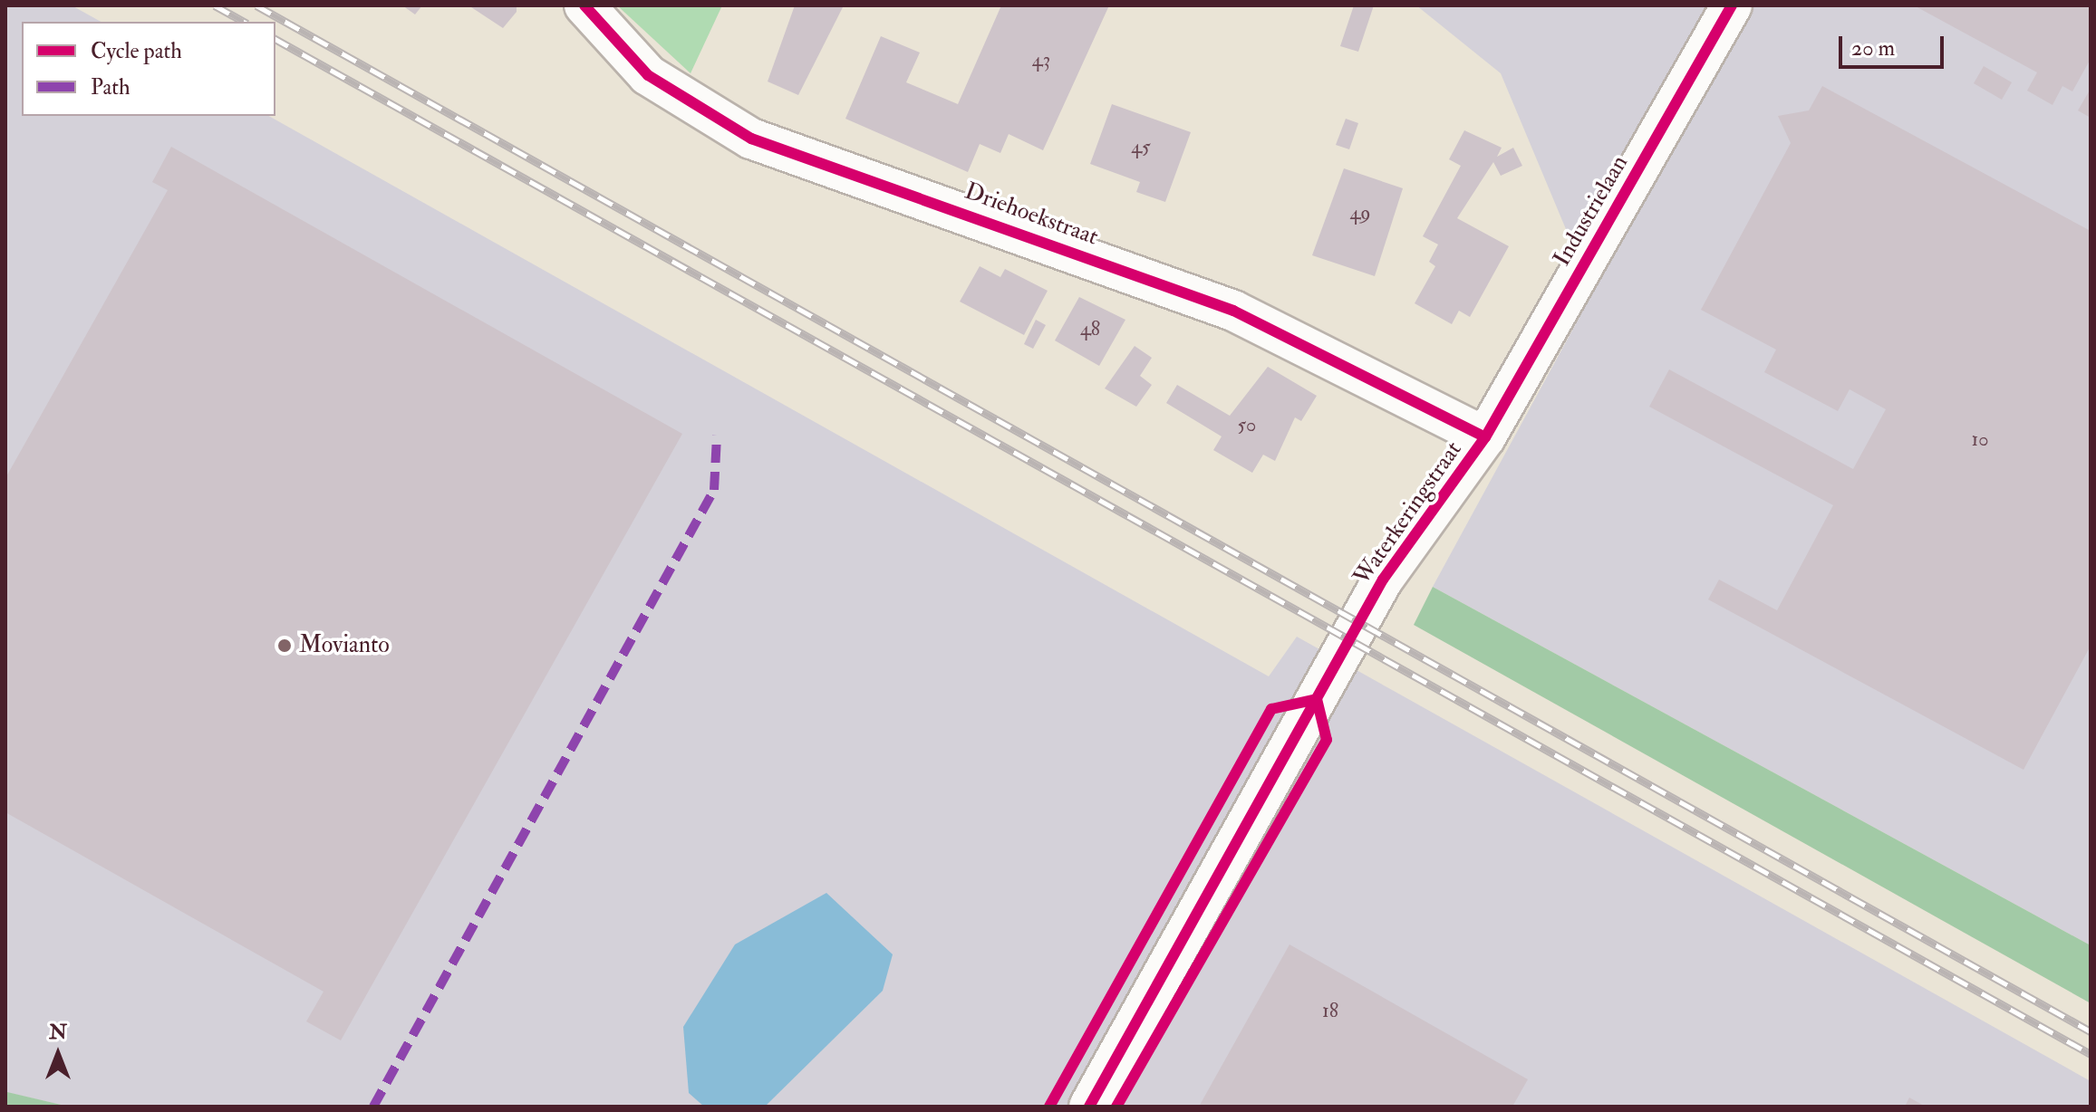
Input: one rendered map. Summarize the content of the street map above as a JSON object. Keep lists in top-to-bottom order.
{
  "streets": {
    "street": ["Industrielaan", "Driehoekstraat", "Waterkeringstraat"]
  },
  "crossings": [
    ["Industrielaan", "Driehoekstraat"],
    ["Industrielaan", "Waterkeringstraat"],
    ["Driehoekstraat", "Waterkeringstraat"]
  ],
  "places": ["Movianto"],
  "house_numbers": [
    "43",
    "45",
    "49",
    "48",
    "50",
    "10",
    "18"
  ],
  "legend": ["Cycle path", "Path"],
  "scale_bar": "20 m",
  "north": "top"
}
